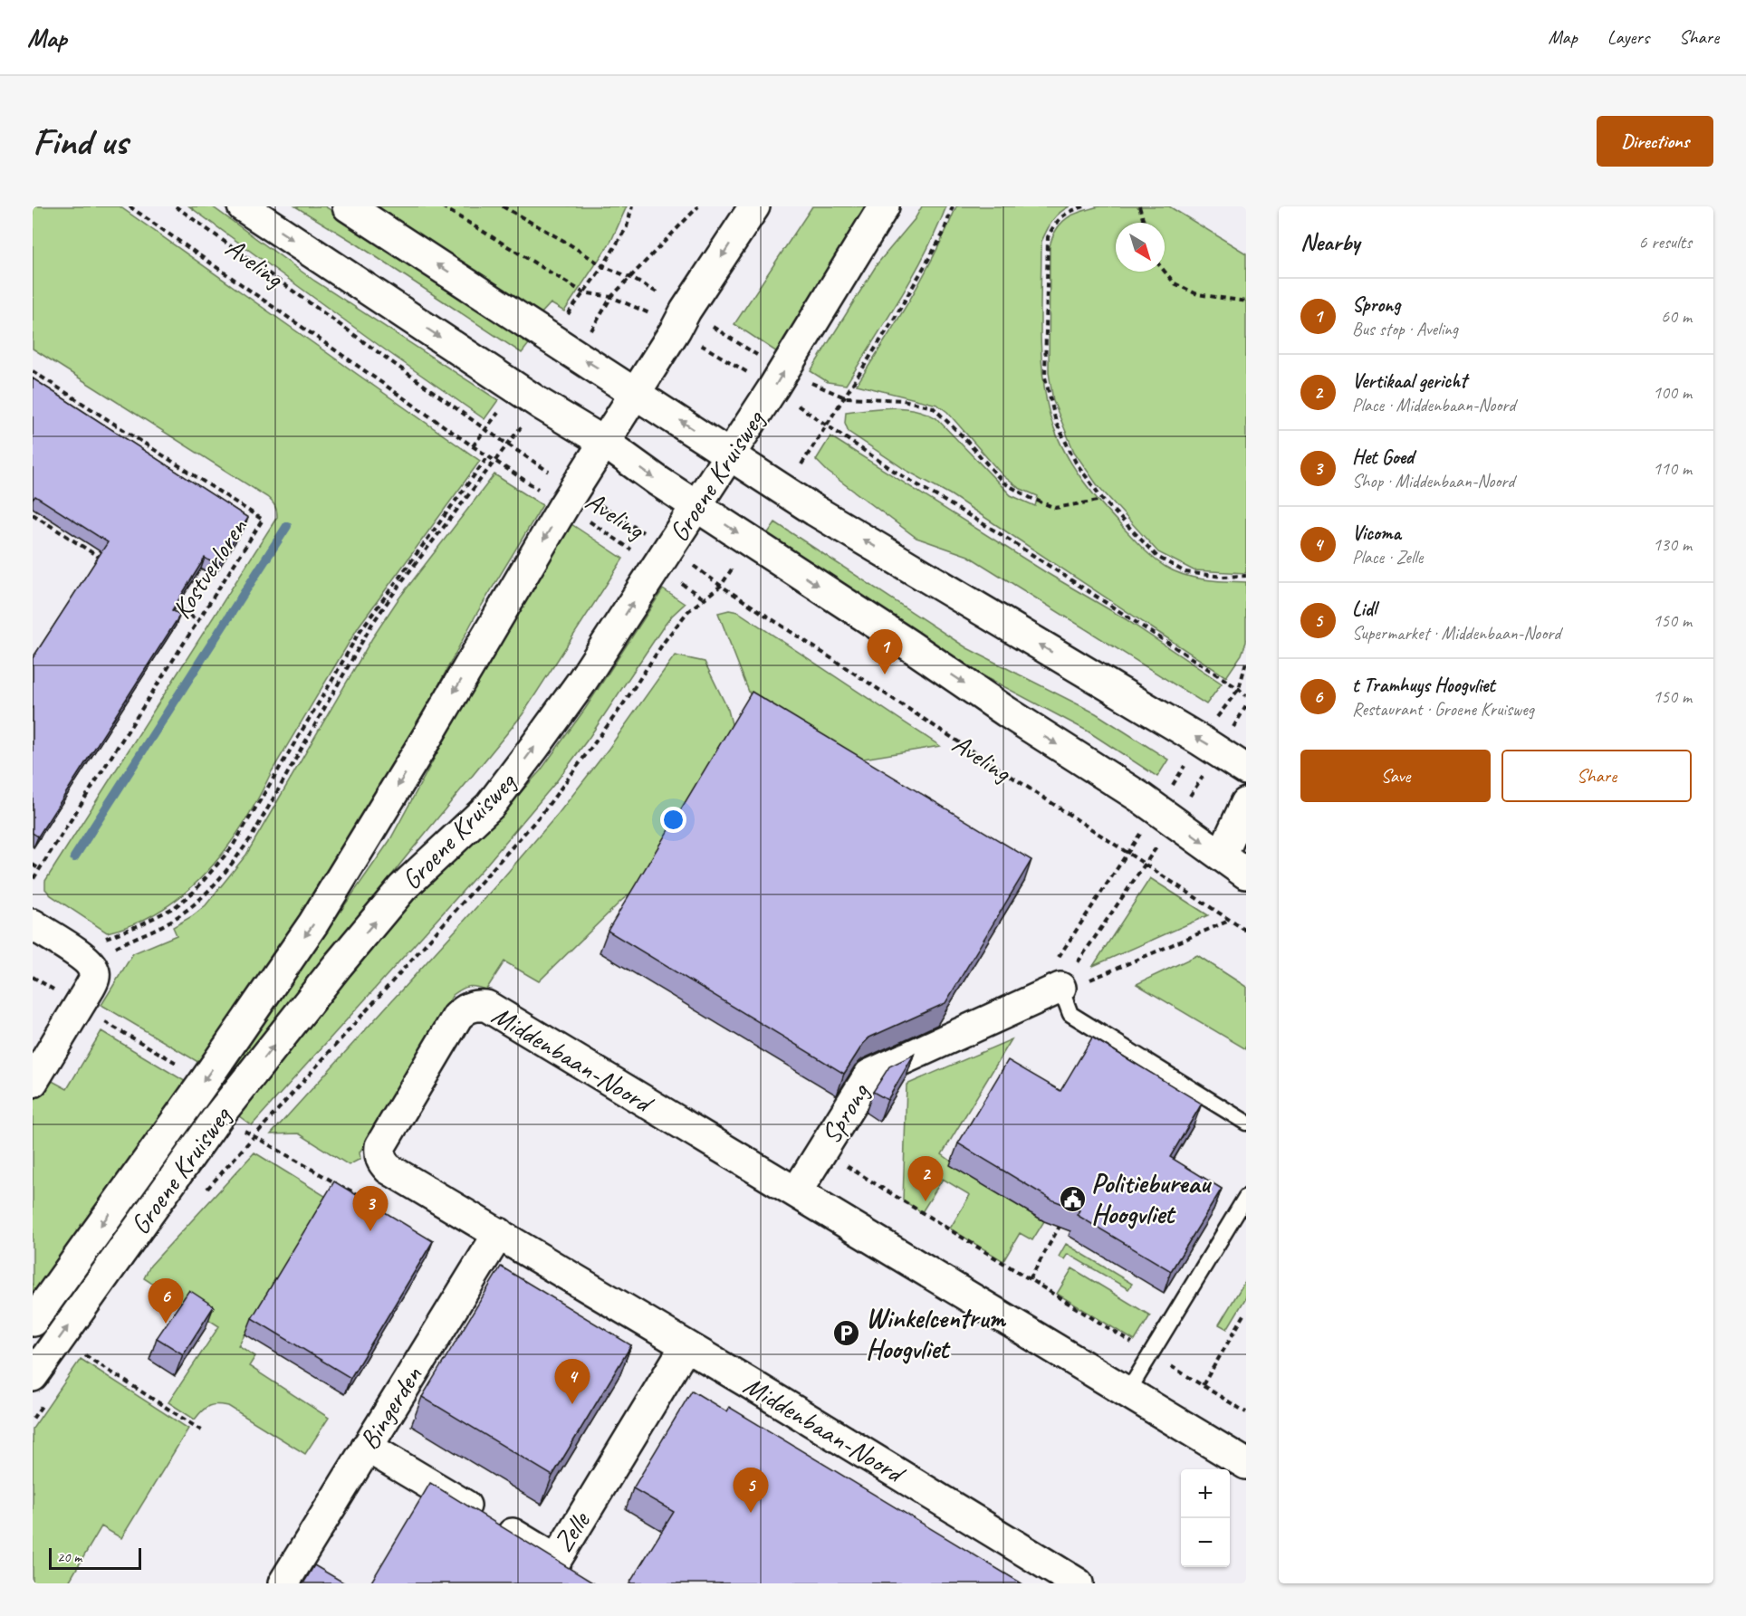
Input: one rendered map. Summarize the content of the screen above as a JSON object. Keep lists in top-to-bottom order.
{
  "streets": {
    "main road": [
      "Aveling",
      "Groene Kruisweg",
      "Middenbaan-Noord",
      "Sprong",
      "Bingerden",
      "Zelle"
    ],
    "path": ["Kostverloren"]
  },
  "crossings": [
    ["Aveling", "Groene Kruisweg"],
    ["Middenbaan-Noord", "Sprong"],
    ["Middenbaan-Noord", "Bingerden"],
    ["Middenbaan-Noord", "Zelle"],
    ["Bingerden", "Zelle"]
  ],
  "places": {
    "public building": ["Politiebureau Hoogvliet"],
    "parking": ["Winkelcentrum Hoogvliet"]
  },
  "scale_bar": "20 m",
  "north": "bottom right",
  "page": {
    "header": "Map",
    "nav": ["Map", "Layers", "Share"],
    "buttons": [
      "Directions",
      ["Save", "Share"]
    ],
    "title": "Find us",
    "heading": ["Nearby", "6 results"],
    "list": [
      {
        "mark": "1",
        "name": "Sprong",
        "note": "Bus stop · Aveling",
        "value": "60 m"
      },
      {
        "mark": "2",
        "name": "Vertikaal gericht",
        "note": "Place · Middenbaan-Noord",
        "value": "100 m"
      },
      {
        "mark": "3",
        "name": "Het Goed",
        "note": "Shop · Middenbaan-Noord",
        "value": "110 m"
      },
      {
        "mark": "4",
        "name": "Vicoma",
        "note": "Place · Zelle",
        "value": "130 m"
      },
      {
        "mark": "5",
        "name": "Lidl",
        "note": "Supermarket · Middenbaan-Noord",
        "value": "150 m"
      },
      {
        "mark": "6",
        "name": "t Tramhuys Hoogvliet",
        "note": "Restaurant · Groene Kruisweg",
        "value": "150 m"
      }
    ],
    "pins": [
      "1",
      "2",
      "3",
      "6",
      "4",
      "5"
    ],
    "map_buttons": ["+", "−"],
    "scale": "20 m"
  }
}
